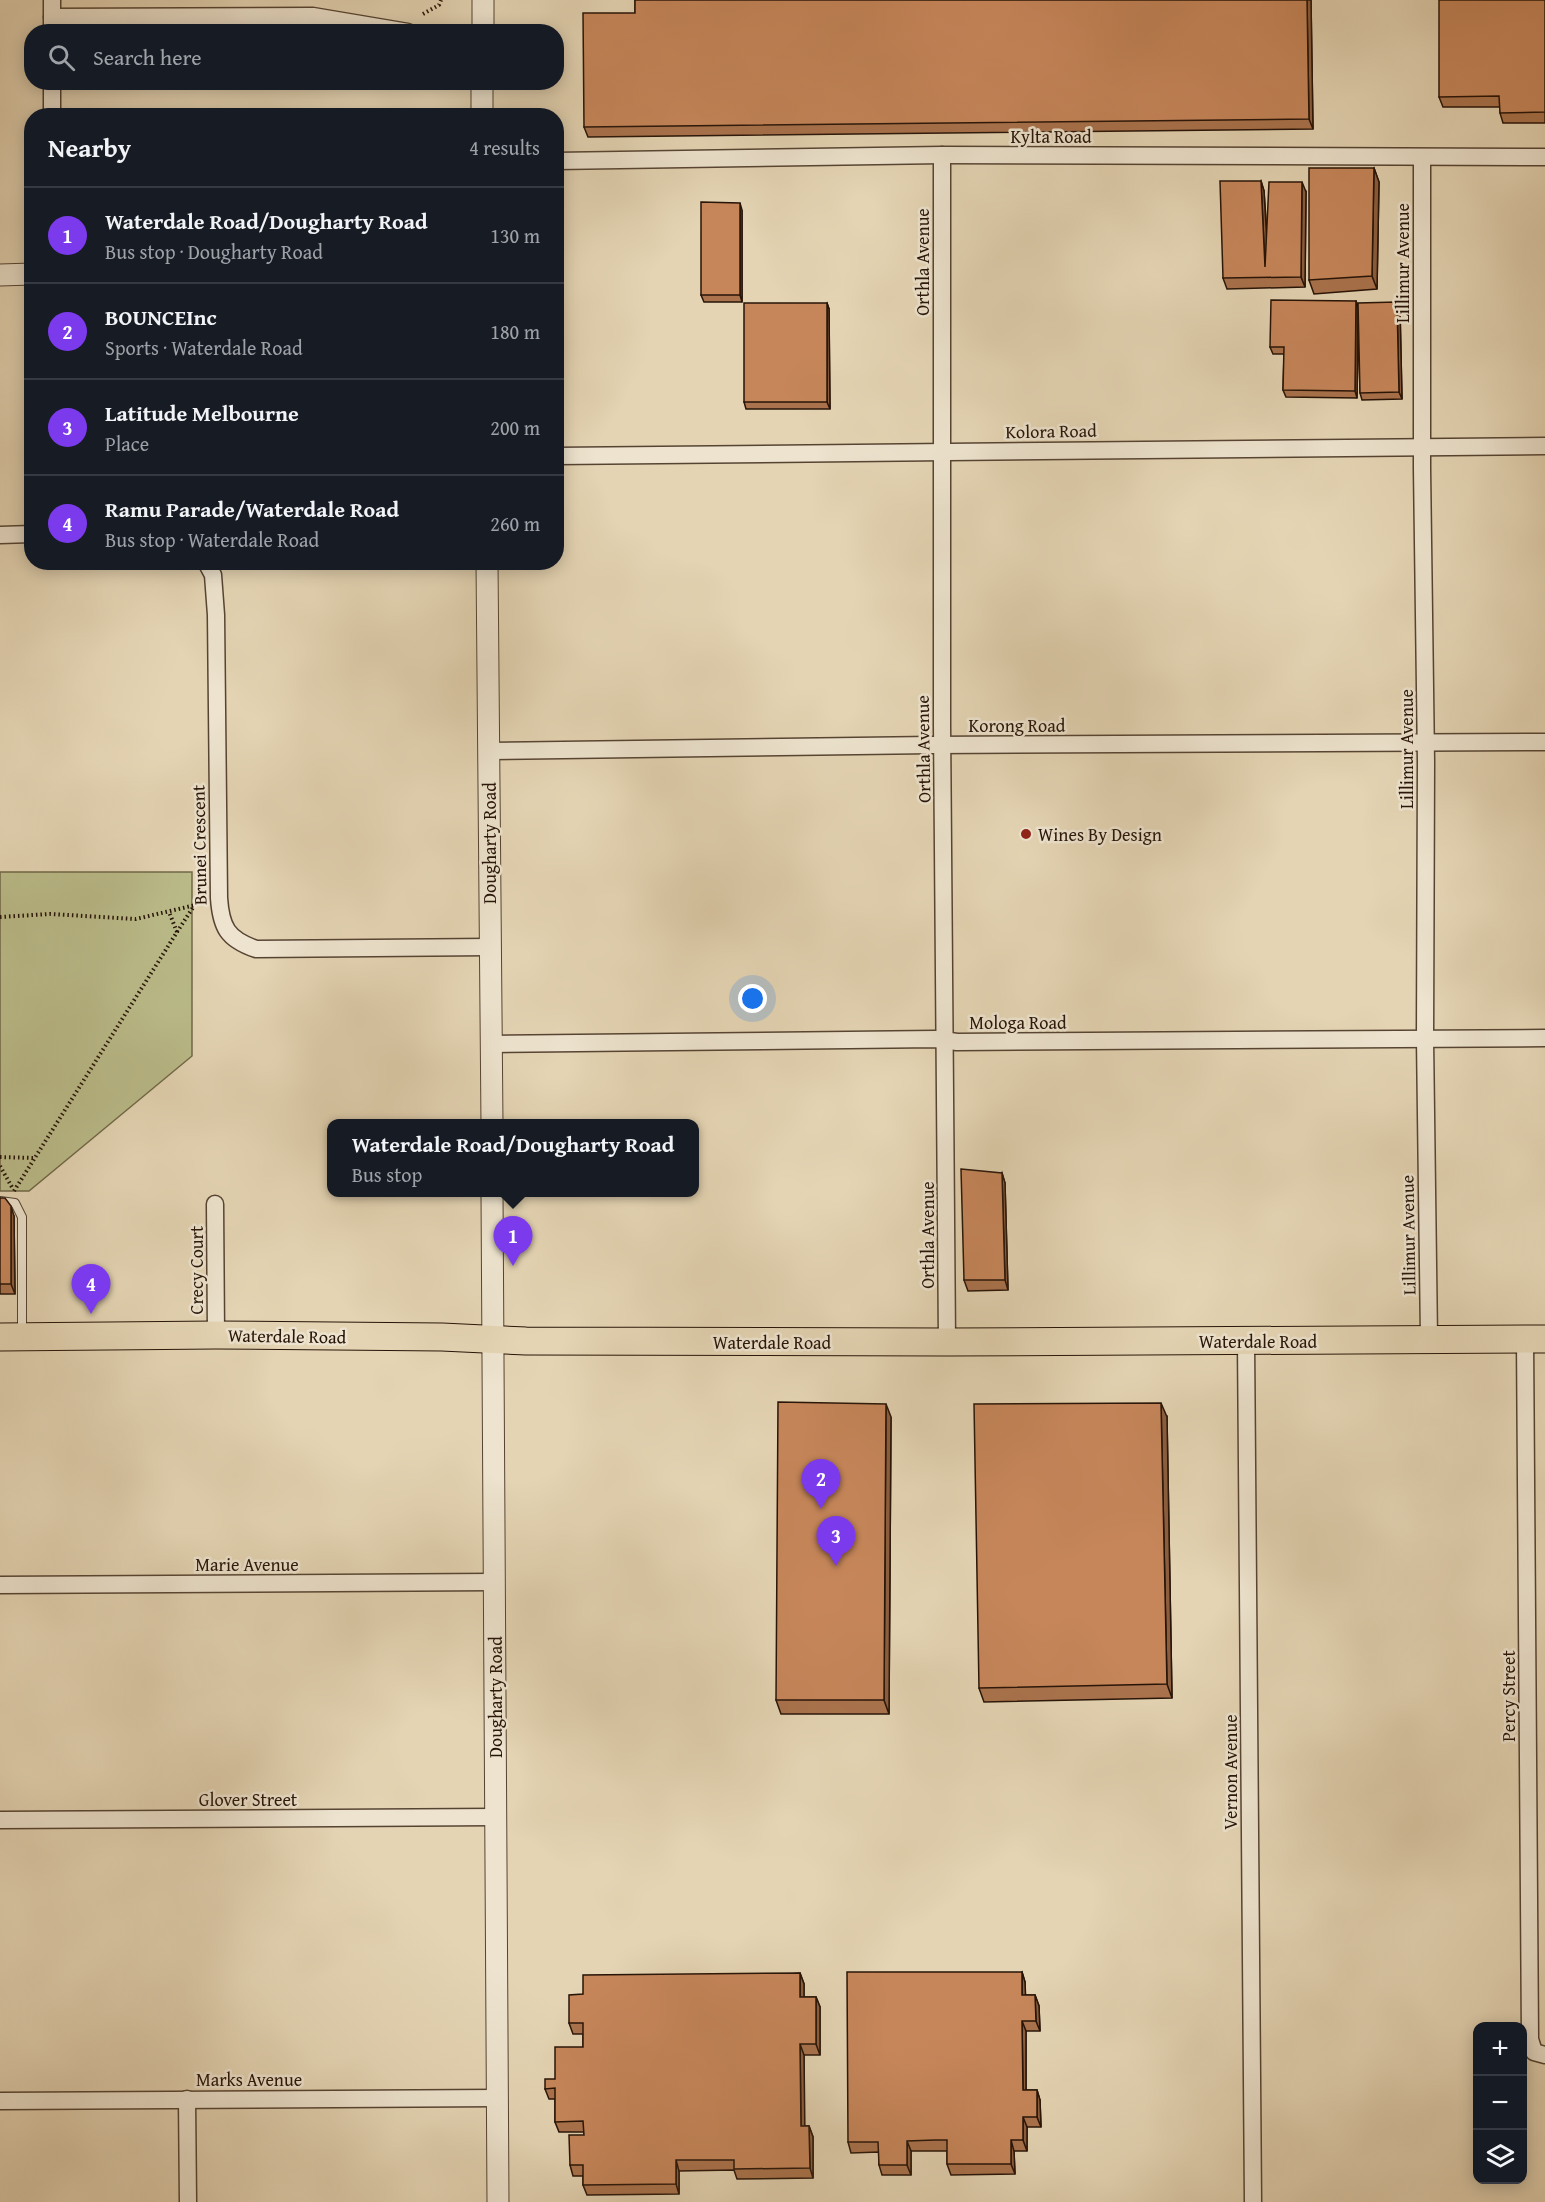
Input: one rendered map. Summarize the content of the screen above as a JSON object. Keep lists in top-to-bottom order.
{
  "streets": {
    "main road": ["Waterdale Road"],
    "street": [
      "Kylta Road",
      "Orthla Avenue",
      "Lillimur Avenue",
      "Kolora Road",
      "Korong Road",
      "Dougharty Road",
      "Brunei Crescent",
      "Mologa Road",
      "Crecy Court",
      "Marie Avenue",
      "Percy Street",
      "Vernon Avenue",
      "Glover Street",
      "Marks Avenue"
    ]
  },
  "crossings": [
    ["Kylta Road", "Orthla Avenue"],
    ["Kylta Road", "Lillimur Avenue"],
    ["Orthla Avenue", "Kolora Road"],
    ["Orthla Avenue", "Korong Road"],
    ["Orthla Avenue", "Mologa Road"],
    ["Orthla Avenue", "Waterdale Road"],
    ["Lillimur Avenue", "Kolora Road"],
    ["Lillimur Avenue", "Korong Road"],
    ["Lillimur Avenue", "Mologa Road"],
    ["Lillimur Avenue", "Waterdale Road"],
    ["Korong Road", "Dougharty Road"],
    ["Dougharty Road", "Brunei Crescent"],
    ["Dougharty Road", "Mologa Road"],
    ["Dougharty Road", "Waterdale Road"],
    ["Dougharty Road", "Marie Avenue"],
    ["Dougharty Road", "Glover Street"],
    ["Dougharty Road", "Marks Avenue"],
    ["Crecy Court", "Waterdale Road"],
    ["Waterdale Road", "Percy Street"],
    ["Waterdale Road", "Vernon Avenue"]
  ],
  "places": ["Wines By Design"],
  "page": {
    "search": "Search here",
    "heading": ["Nearby", "4 results"],
    "list": [
      {
        "mark": "1",
        "name": "Waterdale Road/Dougharty Road",
        "note": "Bus stop · Dougharty Road",
        "value": "130 m"
      },
      {
        "mark": "2",
        "name": "BOUNCEInc",
        "note": "Sports · Waterdale Road",
        "value": "180 m"
      },
      {
        "mark": "3",
        "name": "Latitude Melbourne",
        "note": "Place",
        "value": "200 m"
      },
      {
        "mark": "4",
        "name": "Ramu Parade/Waterdale Road",
        "note": "Bus stop · Waterdale Road",
        "value": "260 m"
      }
    ],
    "popup": ["Waterdale Road/Dougharty Road", "Bus stop"],
    "pins": [
      "1",
      "4",
      "2",
      "3"
    ],
    "map_buttons": ["+", "−"]
  }
}
